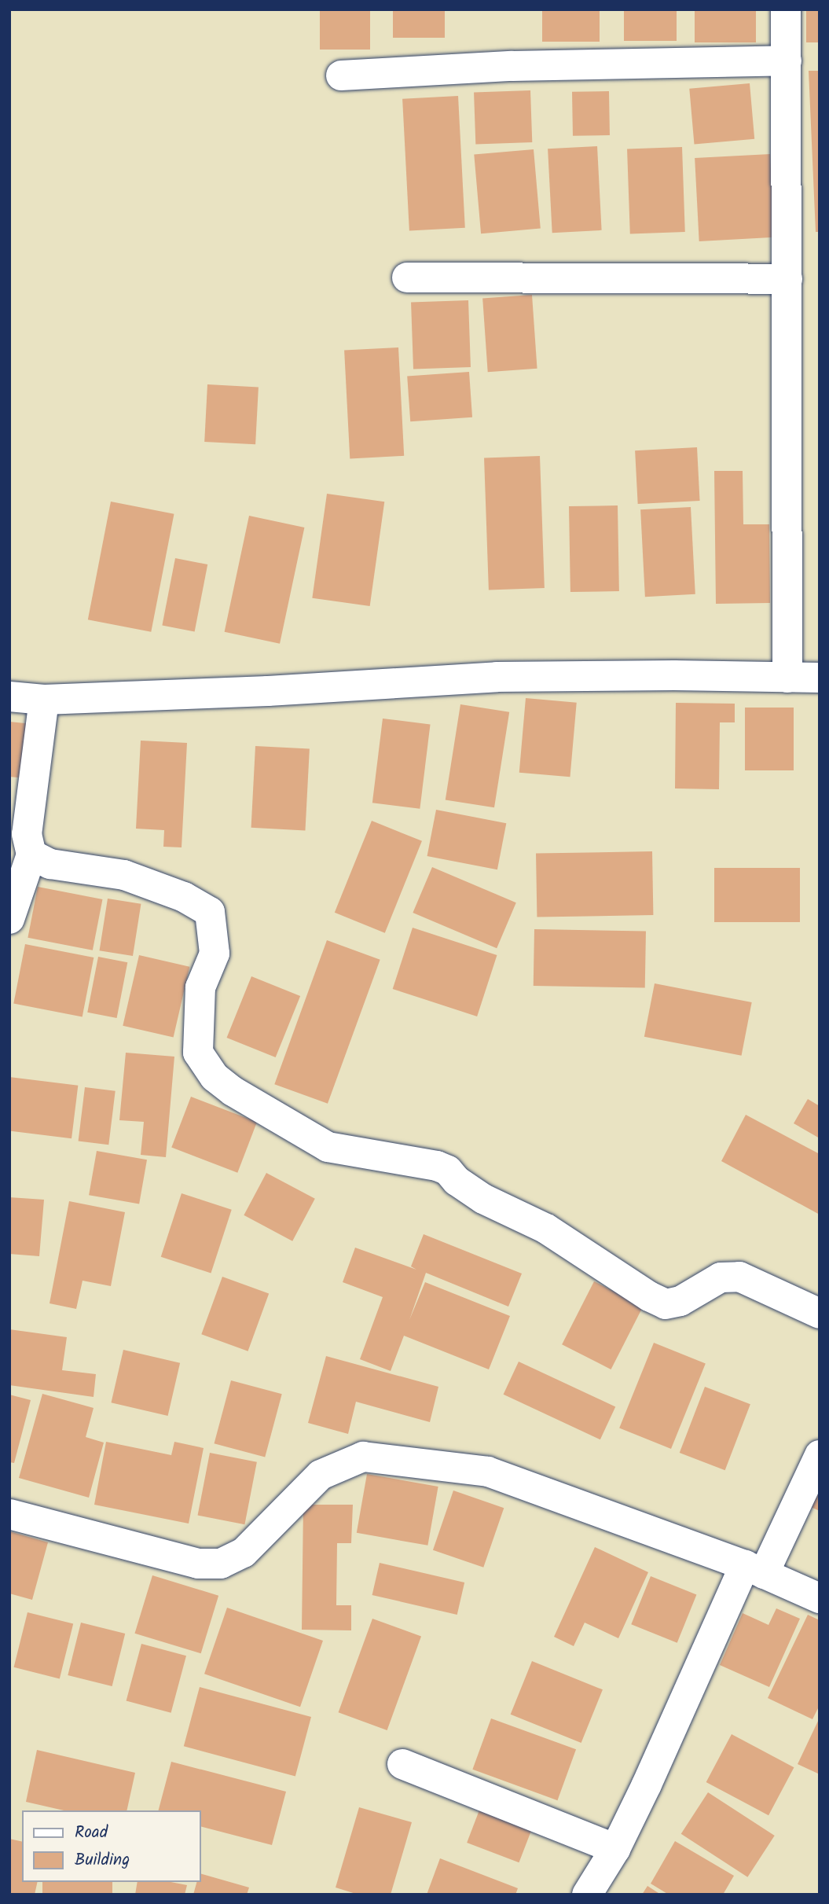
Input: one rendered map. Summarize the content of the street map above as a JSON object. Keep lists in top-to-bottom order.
{
  "legend": ["Road", "Building"]
}
